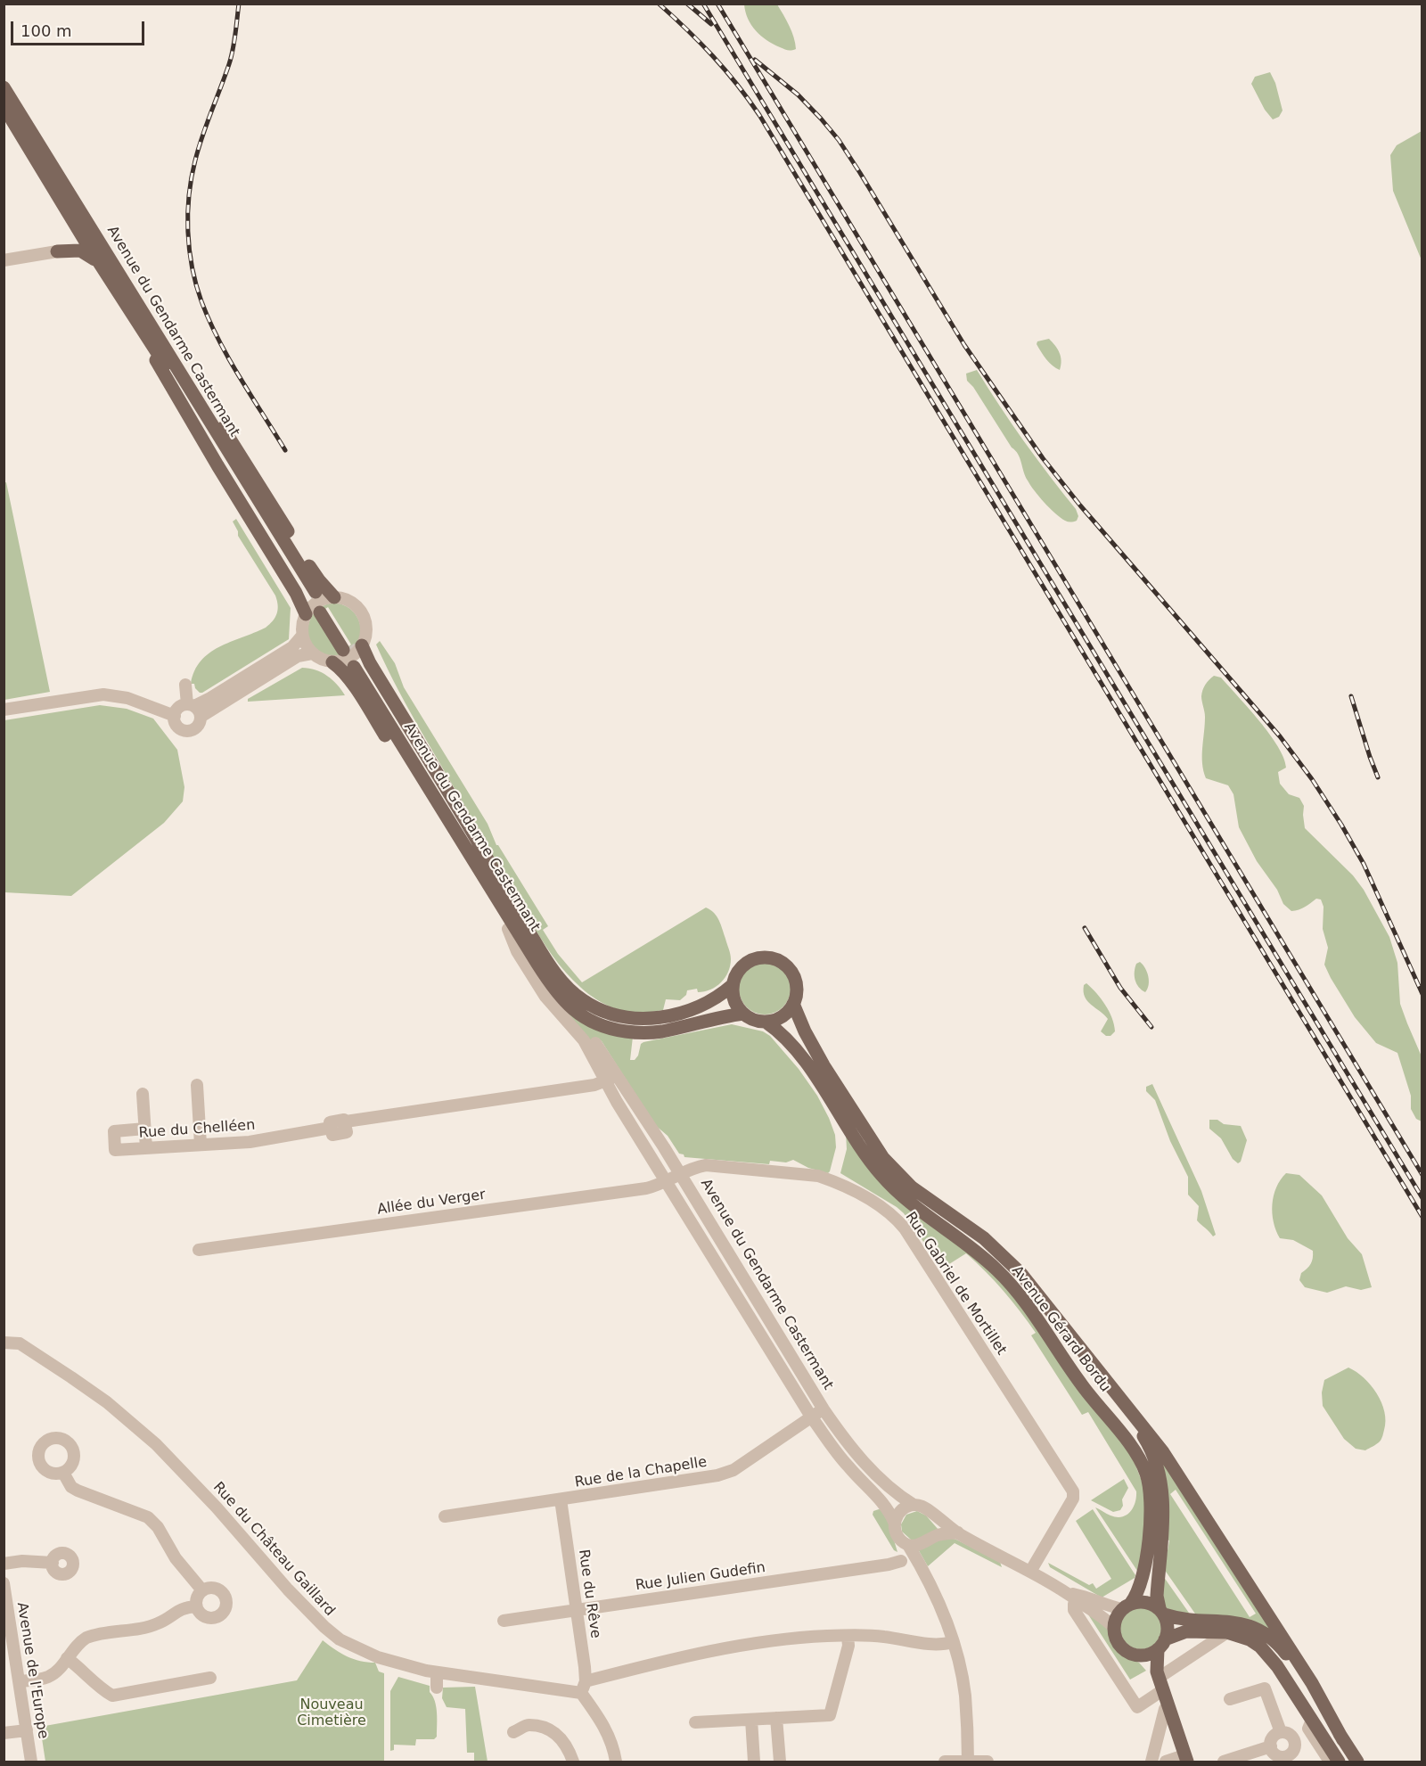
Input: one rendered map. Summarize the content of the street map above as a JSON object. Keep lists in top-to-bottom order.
{
  "streets": {
    "main road": ["Avenue du Gendarme Castermant", "Avenue Gérard Bordu"],
    "street": [
      "Rue du Chelléen",
      "Allée du Verger",
      "Rue Gabriel de Mortillet",
      "Rue de la Chapelle",
      "Rue du Château Gaillard",
      "Rue Julien Gudefin",
      "Rue du Rêve",
      "Avenue de l'Europe"
    ]
  },
  "crossings": [
    ["Avenue du Gendarme Castermant", "Rue du Chelléen"],
    ["Avenue du Gendarme Castermant", "Allée du Verger"],
    ["Avenue du Gendarme Castermant", "Rue Gabriel de Mortillet"],
    ["Avenue du Gendarme Castermant", "Avenue Gérard Bordu"],
    ["Avenue du Gendarme Castermant", "Rue de la Chapelle"],
    ["Allée du Verger", "Rue Gabriel de Mortillet"],
    ["Rue de la Chapelle", "Rue du Rêve"],
    ["Rue du Château Gaillard", "Rue du Rêve"],
    ["Rue Julien Gudefin", "Rue du Rêve"]
  ],
  "parks": ["Nouveau Cimetière"],
  "scale_bar": "100 m"
}
